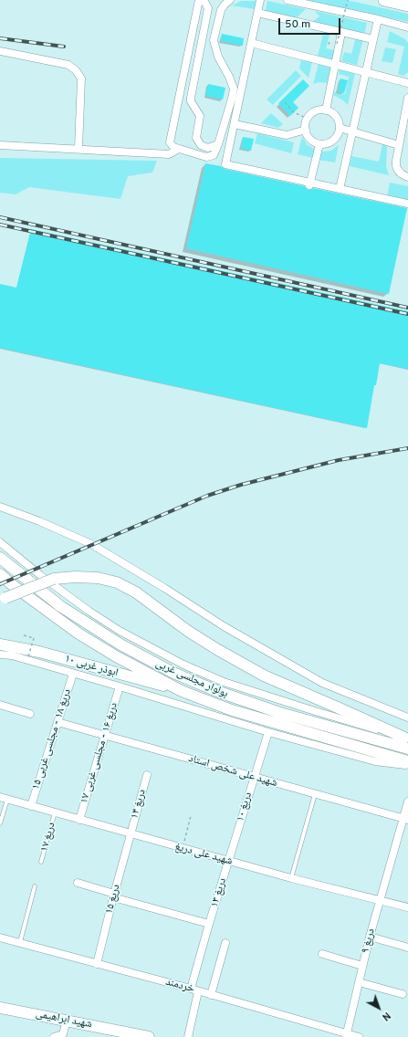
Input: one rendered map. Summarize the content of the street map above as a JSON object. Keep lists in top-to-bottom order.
{
  "streets": {
    "main road": ["ابوذر غربی ۱۰", "بولوار مجلسی غربی", "شهید ابراهیمی"],
    "street": [
      "دریغ ۱۸ - مجلسی غربی ۱۵",
      "دریغ ۱۶ - مجلسی غربی ۱۷",
      "شهید علی شخص استاد",
      "دریغ ۱۴",
      "دریغ ۱۰",
      "شهید علی دریغ",
      "دریغ ۱۳",
      "دریغ ۱۵",
      "دریغ ۹",
      "خردمند"
    ],
    "lane": ["دریغ ۱۷"]
  },
  "crossings": [
    ["ابوذر غربی ۱۰", "بولوار مجلسی غربی"],
    ["دریغ ۱۸ - مجلسی غربی ۱۵", "شهید علی شخص استاد"],
    ["دریغ ۱۸ - مجلسی غربی ۱۵", "شهید علی دریغ"],
    ["دریغ ۱۶ - مجلسی غربی ۱۷", "شهید علی شخص استاد"],
    ["دریغ ۱۶ - مجلسی غربی ۱۷", "شهید علی دریغ"],
    ["شهید علی شخص استاد", "دریغ ۱۰"],
    ["شهید علی شخص استاد", "دریغ ۹"],
    ["دریغ ۱۴", "شهید علی دریغ"],
    ["دریغ ۱۴", "دریغ ۱۵"],
    ["دریغ ۱۰", "شهید علی دریغ"],
    ["دریغ ۱۰", "دریغ ۱۳"],
    ["دریغ ۱۷", "شهید علی دریغ"],
    ["شهید علی دریغ", "دریغ ۱۳"],
    ["شهید علی دریغ", "دریغ ۱۵"],
    ["شهید علی دریغ", "دریغ ۹"],
    ["دریغ ۱۳", "خردمند"],
    ["دریغ ۱۵", "خردمند"],
    ["دریغ ۹", "خردمند"]
  ],
  "scale_bar": "50 m",
  "north": "bottom right"
}
